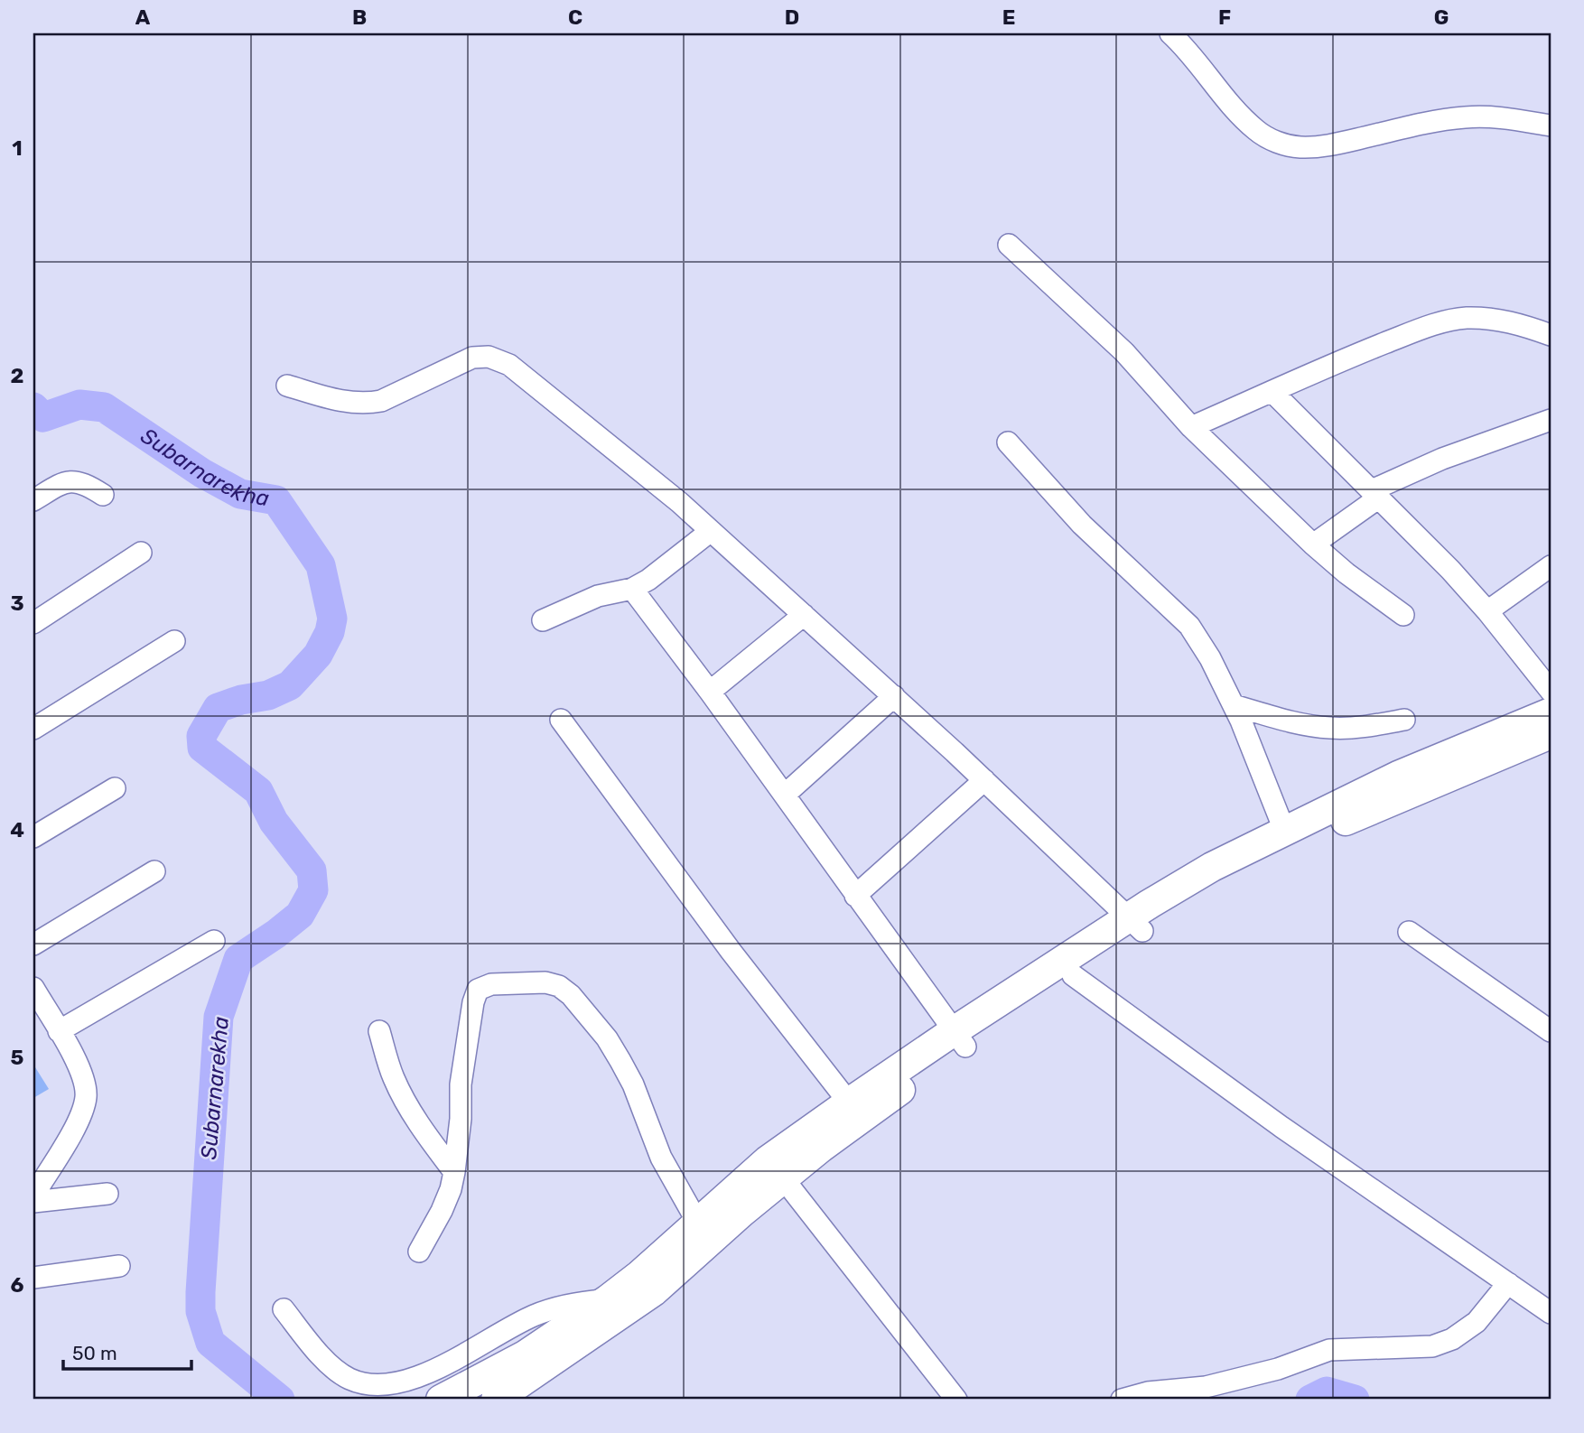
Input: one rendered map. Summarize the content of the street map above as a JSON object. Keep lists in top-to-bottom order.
{
  "water": ["Subarnarekha"],
  "scale_bar": "50 m",
  "grid": {
    "columns": [
      "A",
      "B",
      "C",
      "D",
      "E",
      "F",
      "G"
    ],
    "rows": [
      "1",
      "2",
      "3",
      "4",
      "5",
      "6"
    ]
  }
}
